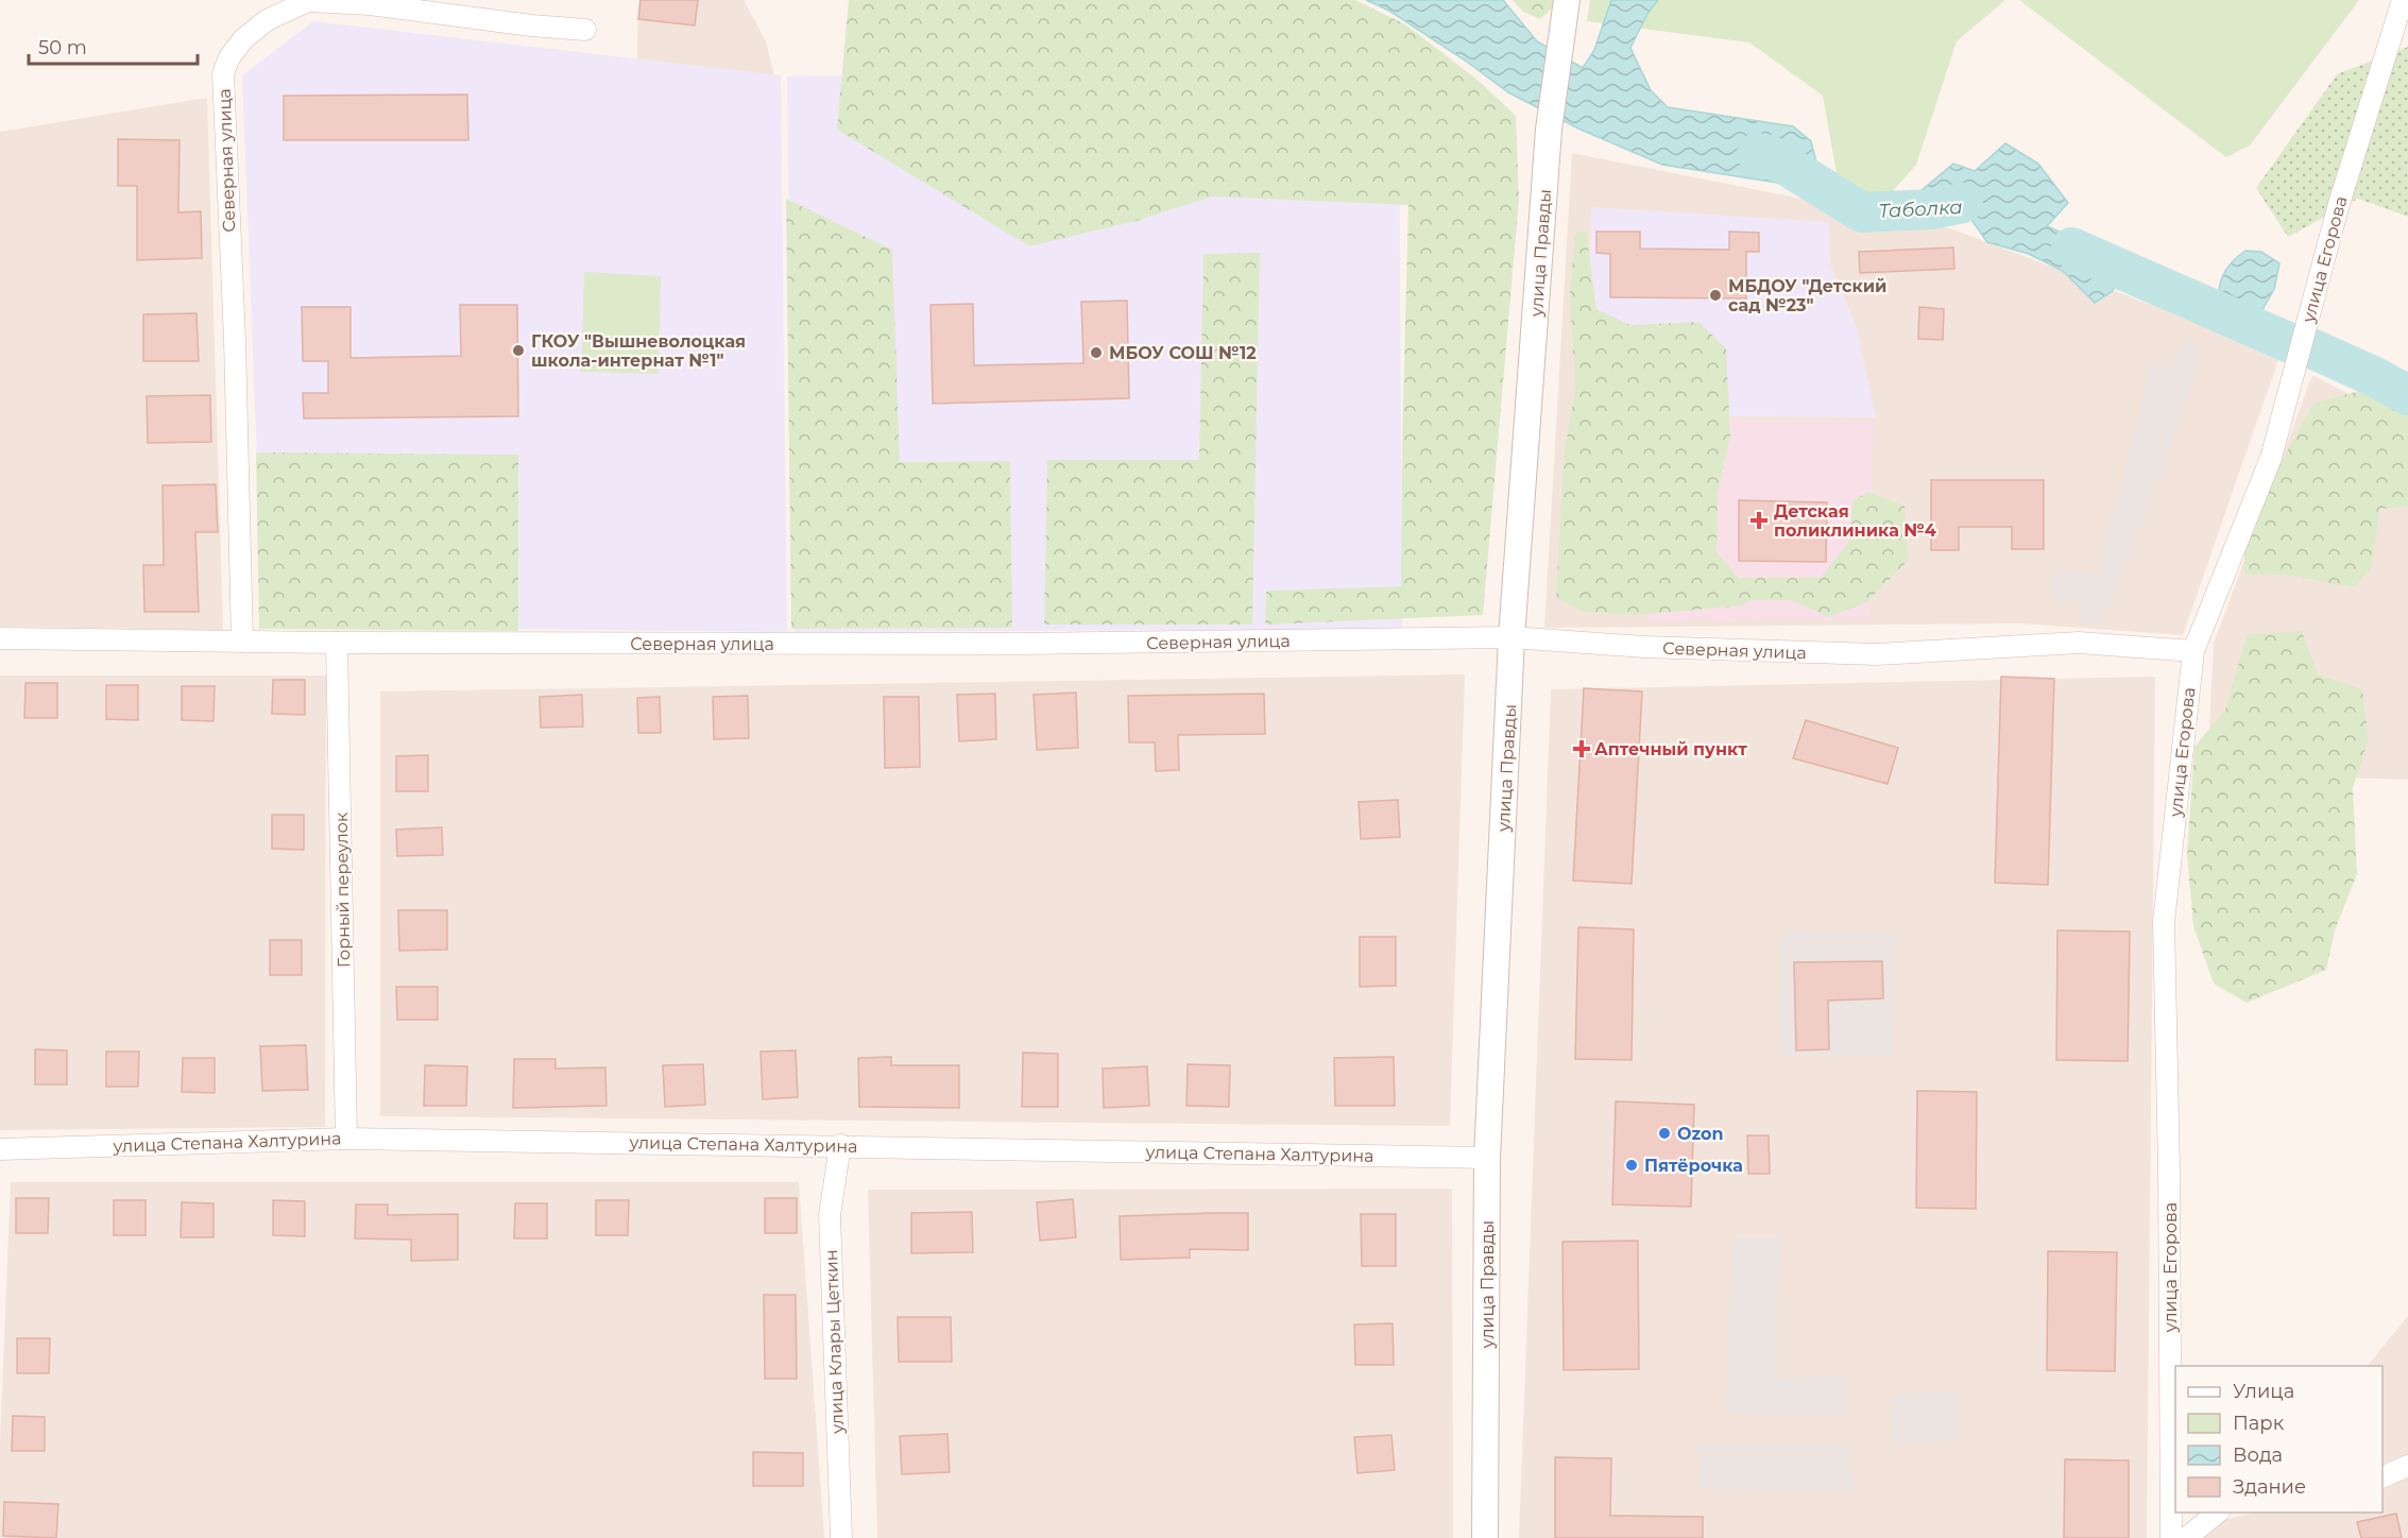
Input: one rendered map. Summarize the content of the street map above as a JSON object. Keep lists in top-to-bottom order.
{
  "streets": {
    "street": [
      "Северная улица",
      "улица Правды",
      "улица Егорова",
      "Горный переулок",
      "улица Степана Халтурина",
      "улица Клары Цеткин"
    ]
  },
  "crossings": [
    ["Северная улица", "улица Правды"],
    ["Северная улица", "улица Егорова"],
    ["Северная улица", "Горный переулок"],
    ["улица Правды", "улица Степана Халтурина"],
    ["Горный переулок", "улица Степана Халтурина"],
    ["улица Степана Халтурина", "улица Клары Цеткин"]
  ],
  "water": ["Таболка"],
  "places": {
    "other": [
      "МБДОУ \"Детский сад №23\"",
      "ГКОУ \"Вышневолоцкая школа-интернат №1\"",
      "МБОУ СОШ №12",
      "Ozon",
      "Пятёрочка"
    ],
    "health": ["Детская поликлиника №4", "Аптечный пункт"]
  },
  "legend": [
    "Улица",
    "Парк",
    "Вода",
    "Здание"
  ],
  "scale_bar": "50 m"
}
